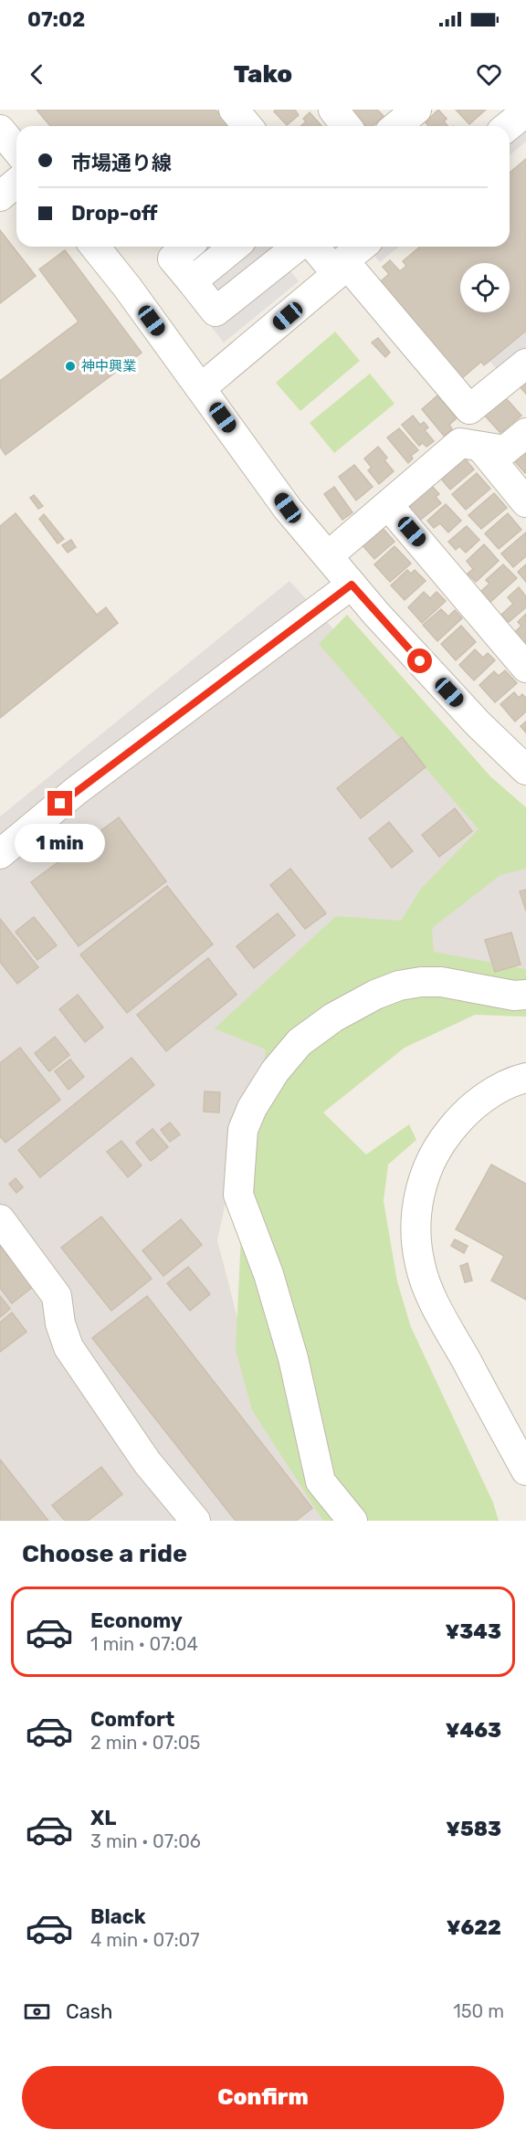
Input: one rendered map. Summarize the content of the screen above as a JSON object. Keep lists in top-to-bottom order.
{
  "places": ["神中興業"],
  "page": {
    "status": "07:02",
    "header": "Tako",
    "banner": ["市場通り線", "Drop-off"],
    "bubble": "1 min",
    "heading": "Choose a ride",
    "list": [
      {
        "name": "Economy",
        "note": "1 min · 07:04",
        "value": "¥343"
      },
      {
        "name": "Comfort",
        "note": "2 min · 07:05",
        "value": "¥463"
      },
      {
        "name": "XL",
        "note": "3 min · 07:06",
        "value": "¥583"
      },
      {
        "name": "Black",
        "note": "4 min · 07:07",
        "value": "¥622"
      }
    ],
    "pay": ["Cash", "150 m"],
    "buttons": "Confirm"
  }
}
